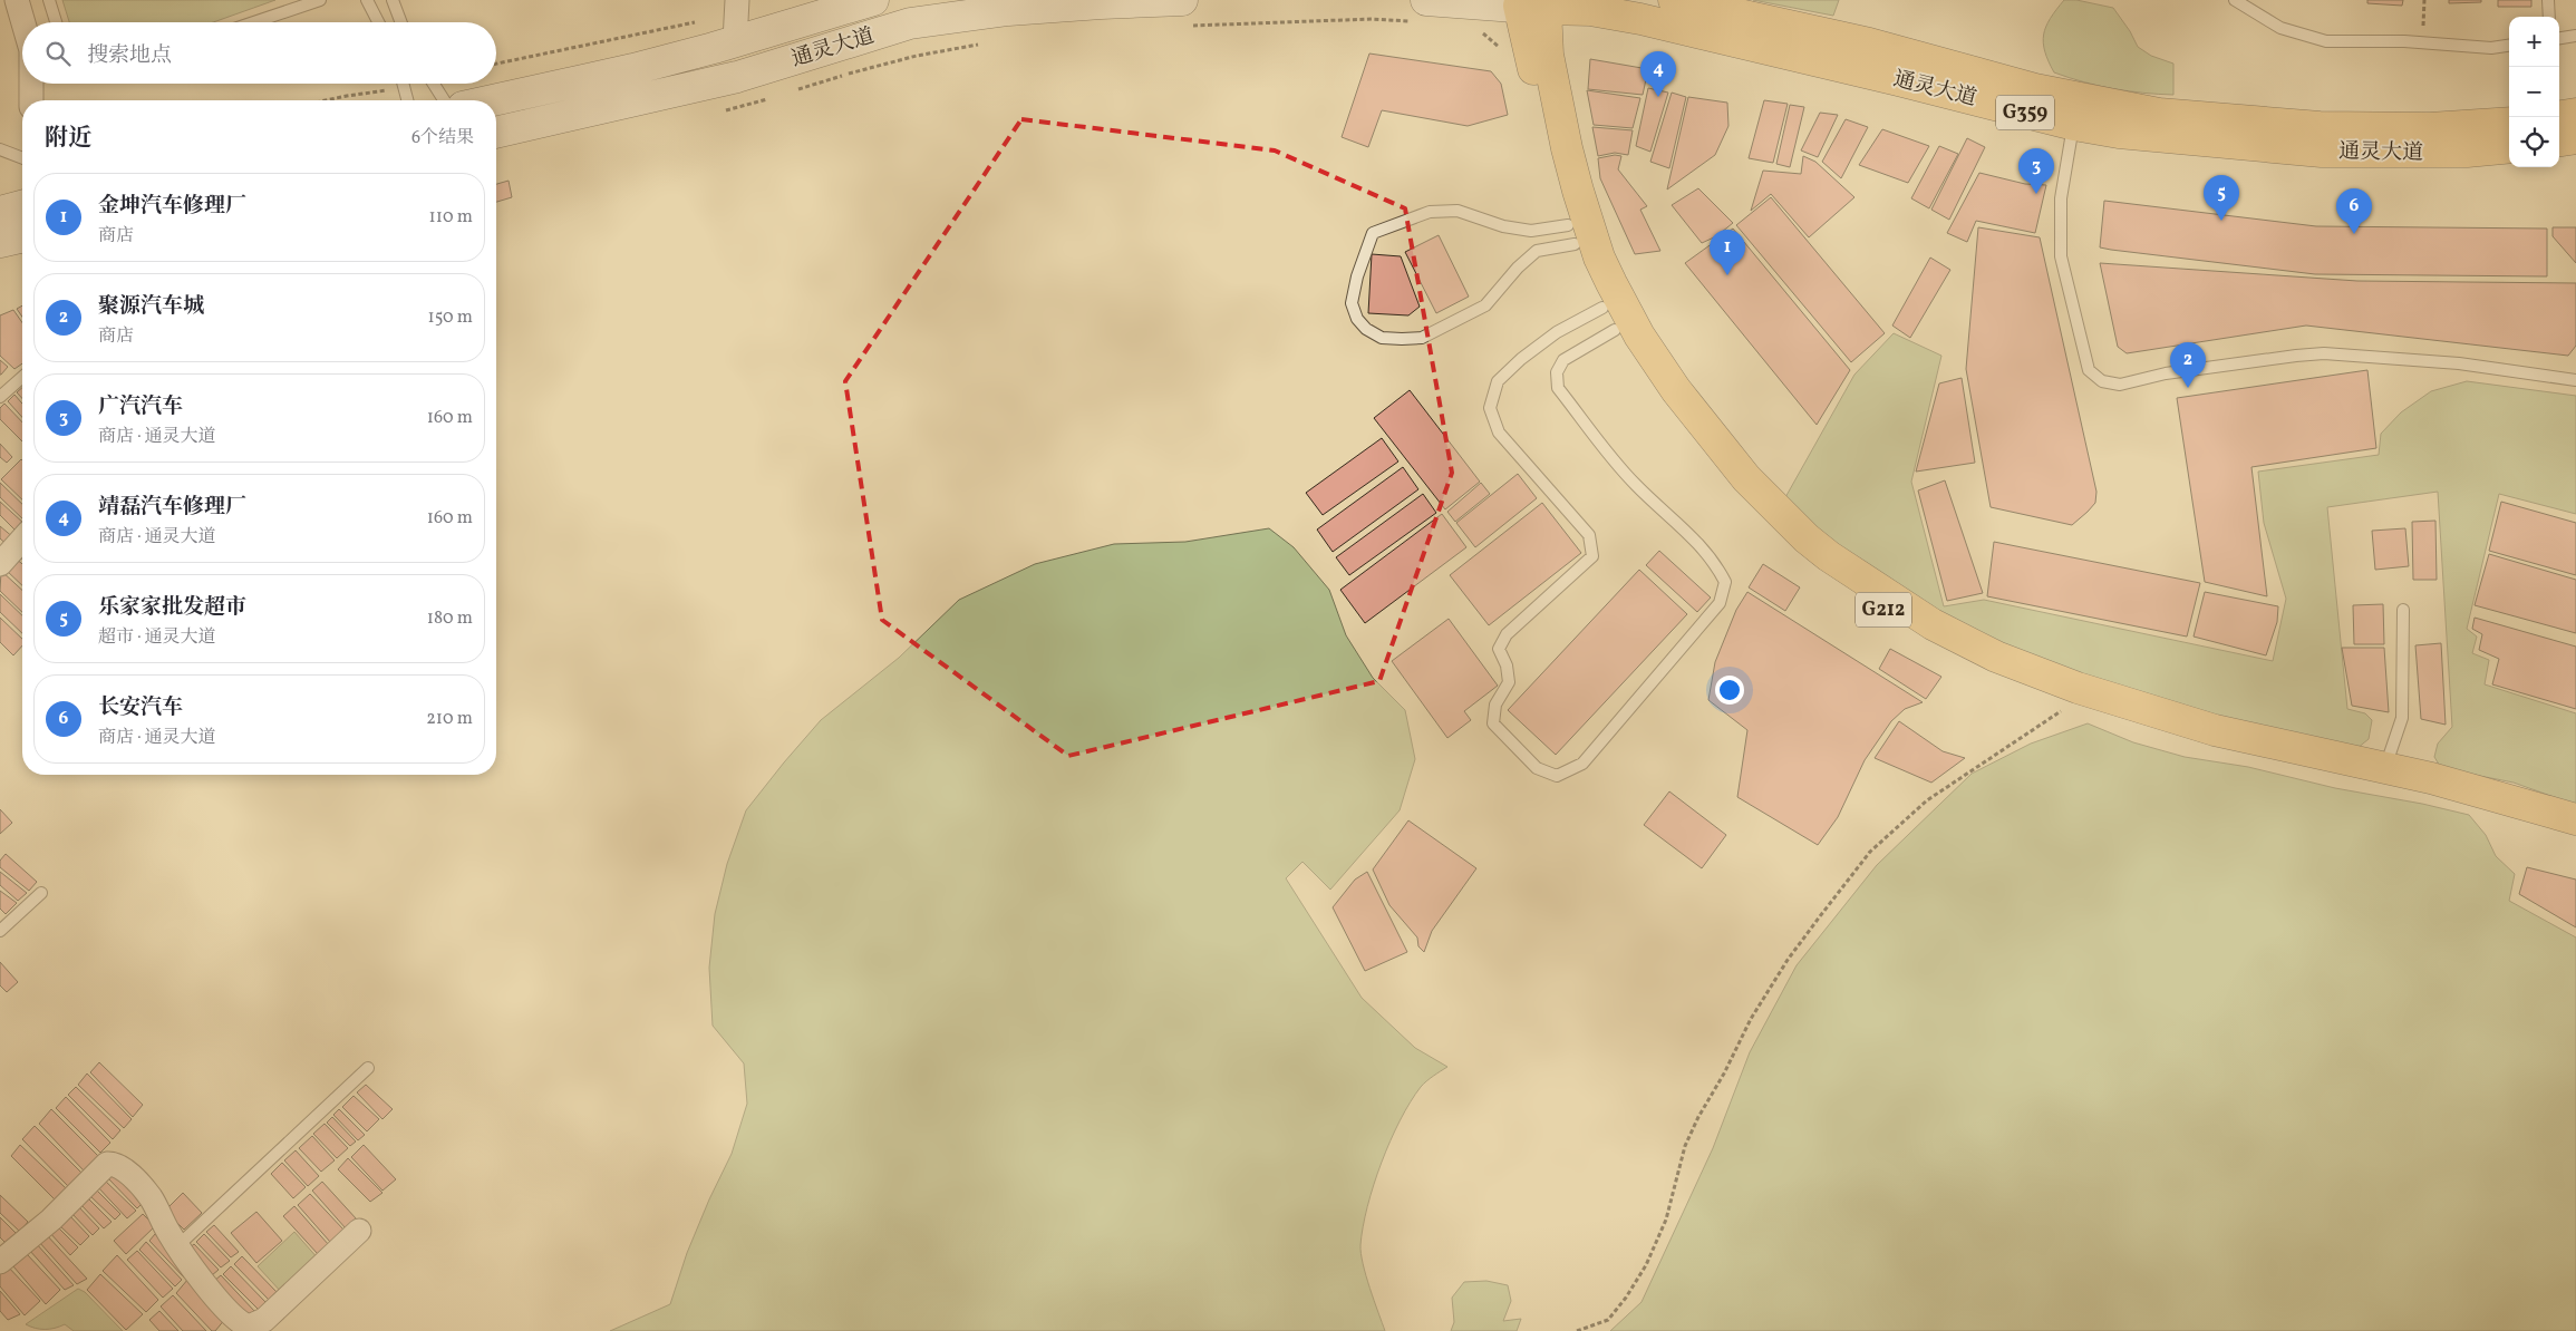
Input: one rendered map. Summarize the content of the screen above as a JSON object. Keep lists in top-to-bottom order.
{
  "streets": {
    "highway": ["通灵大道", "G359", "G212"]
  },
  "crossings": [
    ["通灵大道", "G212"]
  ],
  "page": {
    "map_buttons": ["+", "−"],
    "search": "搜索地点",
    "pins": [
      "4",
      "3",
      "5",
      "6",
      "1",
      "2"
    ],
    "heading": ["附近", "6个结果"],
    "list": [
      {
        "mark": "1",
        "name": "金坤汽车修理厂",
        "note": "商店",
        "value": "110 m"
      },
      {
        "mark": "2",
        "name": "聚源汽车城",
        "note": "商店",
        "value": "150 m"
      },
      {
        "mark": "3",
        "name": "广汽汽车",
        "note": "商店 · 通灵大道",
        "value": "160 m"
      },
      {
        "mark": "4",
        "name": "靖磊汽车修理厂",
        "note": "商店 · 通灵大道",
        "value": "160 m"
      },
      {
        "mark": "5",
        "name": "乐家家批发超市",
        "note": "超市 · 通灵大道",
        "value": "180 m"
      },
      {
        "mark": "6",
        "name": "长安汽车",
        "note": "商店 · 通灵大道",
        "value": "210 m"
      }
    ]
  }
}
